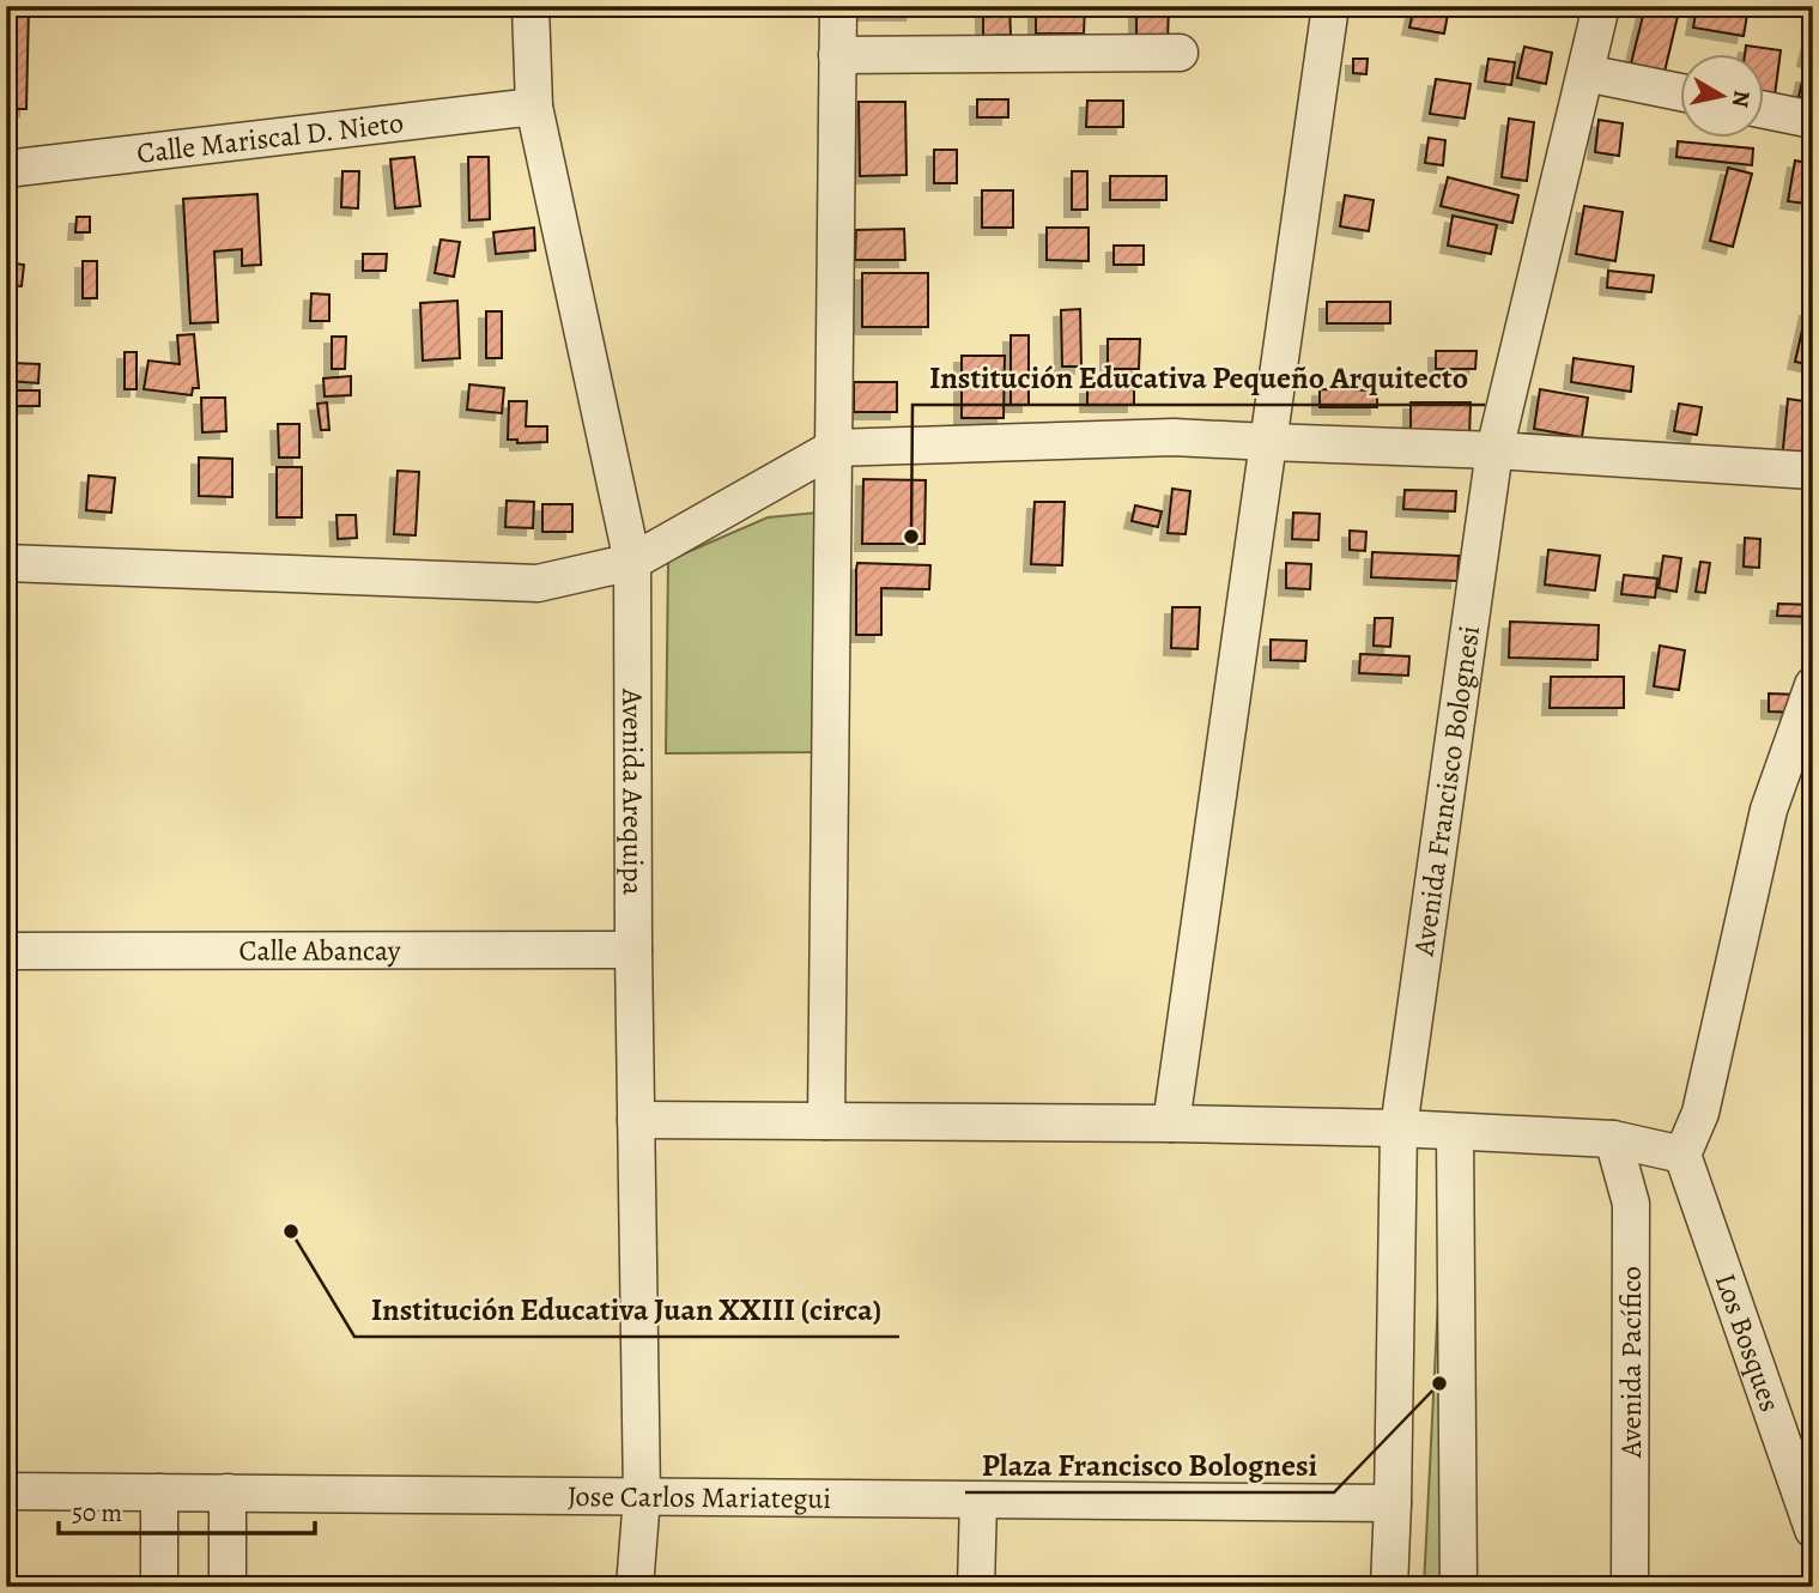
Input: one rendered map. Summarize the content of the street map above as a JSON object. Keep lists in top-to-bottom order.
{
  "streets": {
    "street": [
      "Calle Mariscal D. Nieto",
      "Avenida Francisco Bolognesi",
      "Avenida Arequipa",
      "Calle Abancay",
      "Los Bosques",
      "Avenida Pacífico",
      "Jose Carlos Mariategui"
    ]
  },
  "crossings": [
    ["Calle Mariscal D. Nieto", "Avenida Arequipa"],
    ["Avenida Francisco Bolognesi", "Jose Carlos Mariategui"],
    ["Avenida Arequipa", "Calle Abancay"],
    ["Avenida Arequipa", "Jose Carlos Mariategui"]
  ],
  "places": ["Institución Educativa Pequeño Arquitecto", "Institución Educativa Juan XXIII (circa)", "Plaza Francisco Bolognesi"],
  "scale_bar": "50 m",
  "north": "right"
}
